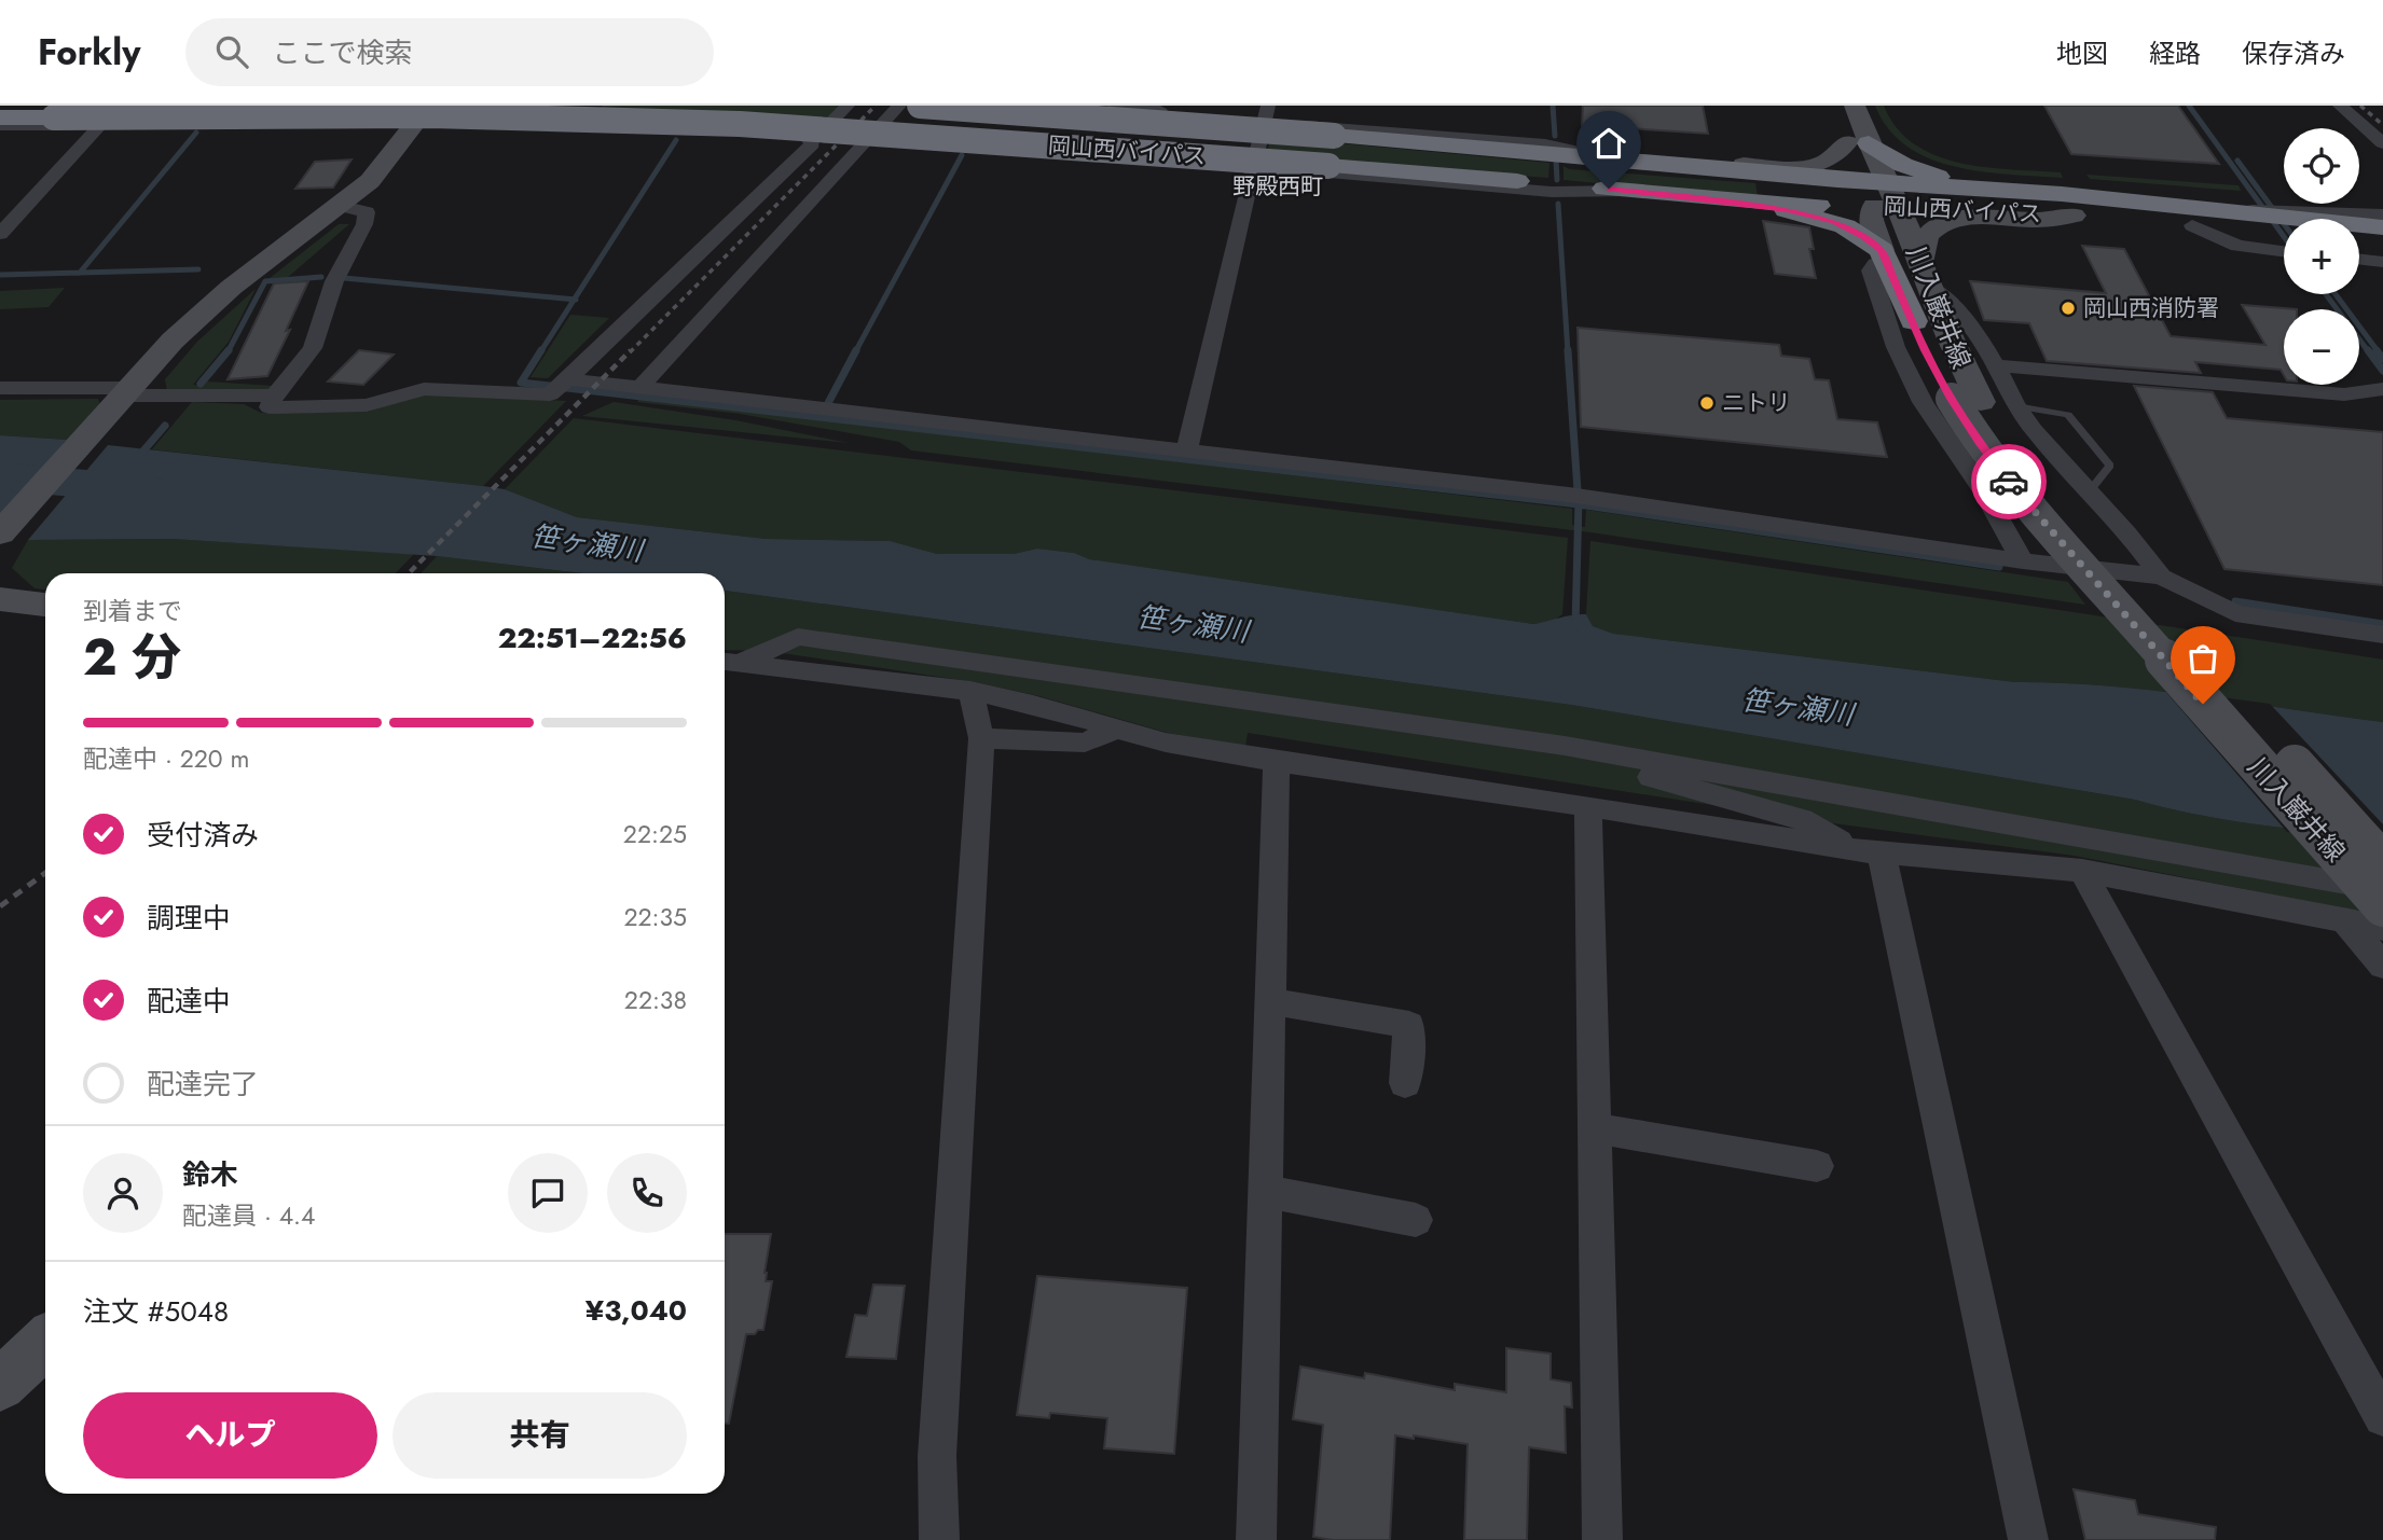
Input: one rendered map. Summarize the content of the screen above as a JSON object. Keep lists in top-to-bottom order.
{
  "streets": {
    "highway": ["岡山西バイパス"],
    "main road": ["川入巌井線"]
  },
  "crossings": [
    ["岡山西バイパス", "川入巌井線"]
  ],
  "districts": ["野殿西町"],
  "water": ["笹ヶ瀬川"],
  "places": ["岡山西消防署", "ニトリ"],
  "page": {
    "header": "Forkly",
    "search": "ここで検索",
    "nav": ["地図", "経路", "保存済み"],
    "map_buttons": ["+", "−"],
    "heading": ["2 分", "到着まで", "22:51–22:56"],
    "panel": [
      "鈴木",
      "配達員 · 4.4",
      "注文 #5048",
      "¥3,040"
    ],
    "bar": "配達中 · 220 m",
    "list": [
      ["受付済み", "22:25"],
      ["調理中", "22:35"],
      ["配達中", "22:38"],
      "配達完了"
    ],
    "buttons": ["ヘルプ", "共有"]
  }
}
